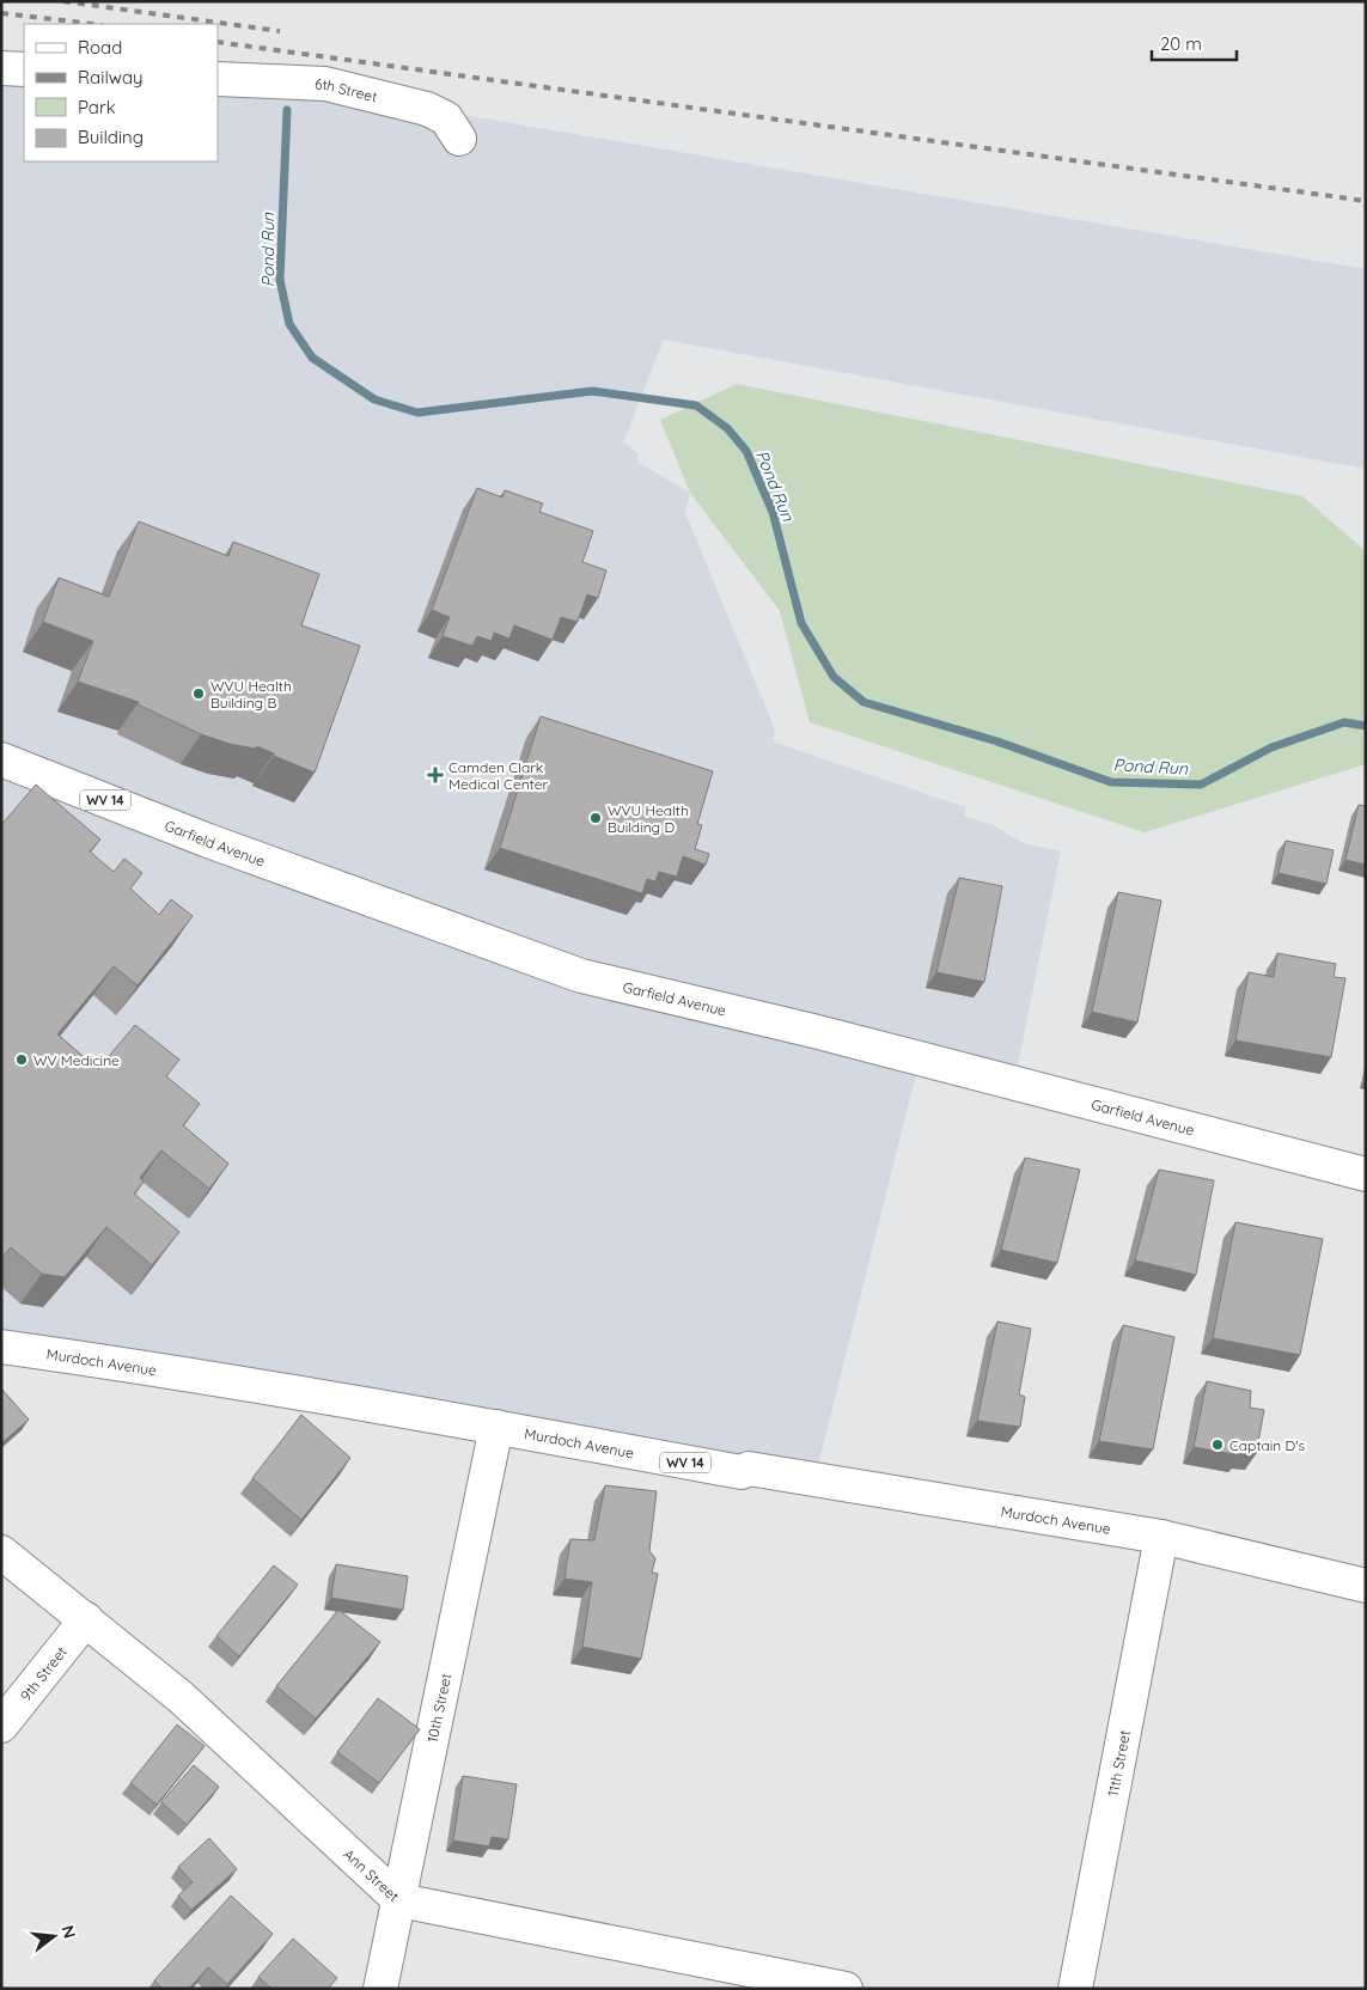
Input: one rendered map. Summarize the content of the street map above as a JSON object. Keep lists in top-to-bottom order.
{
  "streets": {
    "main road": [
      "6th Street",
      "WV 14",
      "Garfield Avenue",
      "Murdoch Avenue",
      "9th Street",
      "10th Street",
      "11th Street",
      "Ann Street"
    ]
  },
  "crossings": [
    ["Murdoch Avenue", "10th Street"],
    ["Murdoch Avenue", "11th Street"],
    ["9th Street", "Ann Street"],
    ["10th Street", "Ann Street"]
  ],
  "water": ["Pond Run"],
  "places": {
    "other": [
      "WVU Health Building B",
      "WVU Health Building D",
      "WV Medicine",
      "Captain D's"
    ],
    "health": ["Camden Clark Medical Center"]
  },
  "legend": [
    "Road",
    "Railway",
    "Park",
    "Building"
  ],
  "scale_bar": "20 m",
  "north": "right"
}
